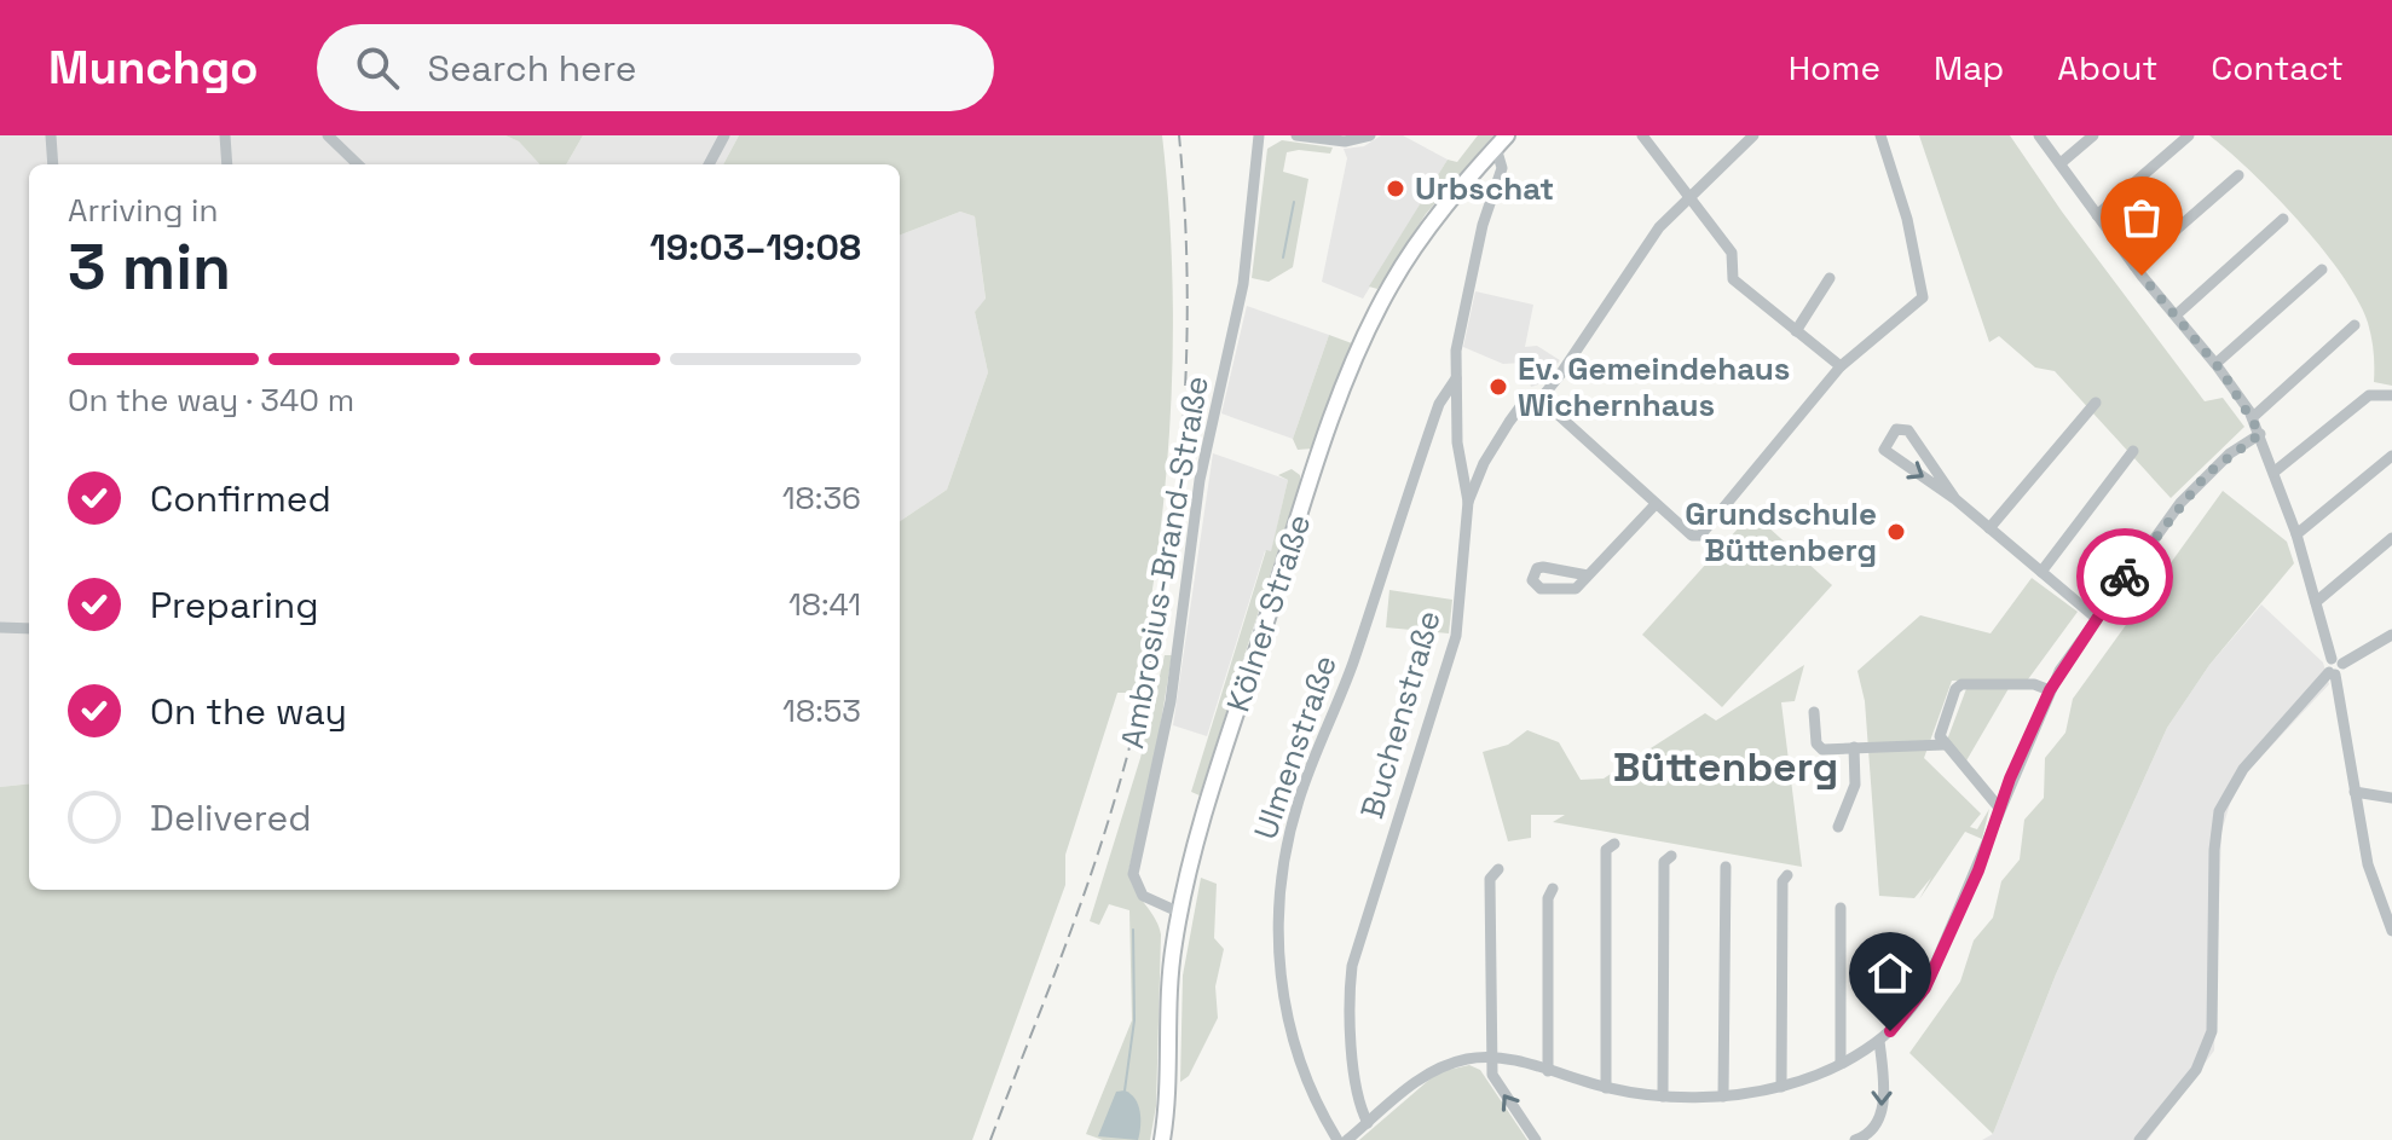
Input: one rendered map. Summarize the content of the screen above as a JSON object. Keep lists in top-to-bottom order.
{
  "streets": {
    "main road": ["Kölner Straße"],
    "street": ["Ambrosius-Brand-Straße", "Buchenstraße", "Ulmenstraße"]
  },
  "crossings": [
    ["Ambrosius-Brand-Straße", "Kölner Straße"],
    ["Kölner Straße", "Buchenstraße"],
    ["Buchenstraße", "Ulmenstraße"]
  ],
  "districts": ["Büttenberg"],
  "places": ["Urbschat", "Ev. Gemeindehaus Wichernhaus", "Grundschule Büttenberg"],
  "page": {
    "header": "Munchgo",
    "search": "Search here",
    "nav": [
      "Home",
      "Map",
      "About",
      "Contact"
    ],
    "heading": ["3 min", "Arriving in", "19:03–19:08"],
    "bar": "On the way · 340 m",
    "list": [
      ["Confirmed", "18:36"],
      ["Preparing", "18:41"],
      ["On the way", "18:53"],
      "Delivered"
    ]
  }
}
